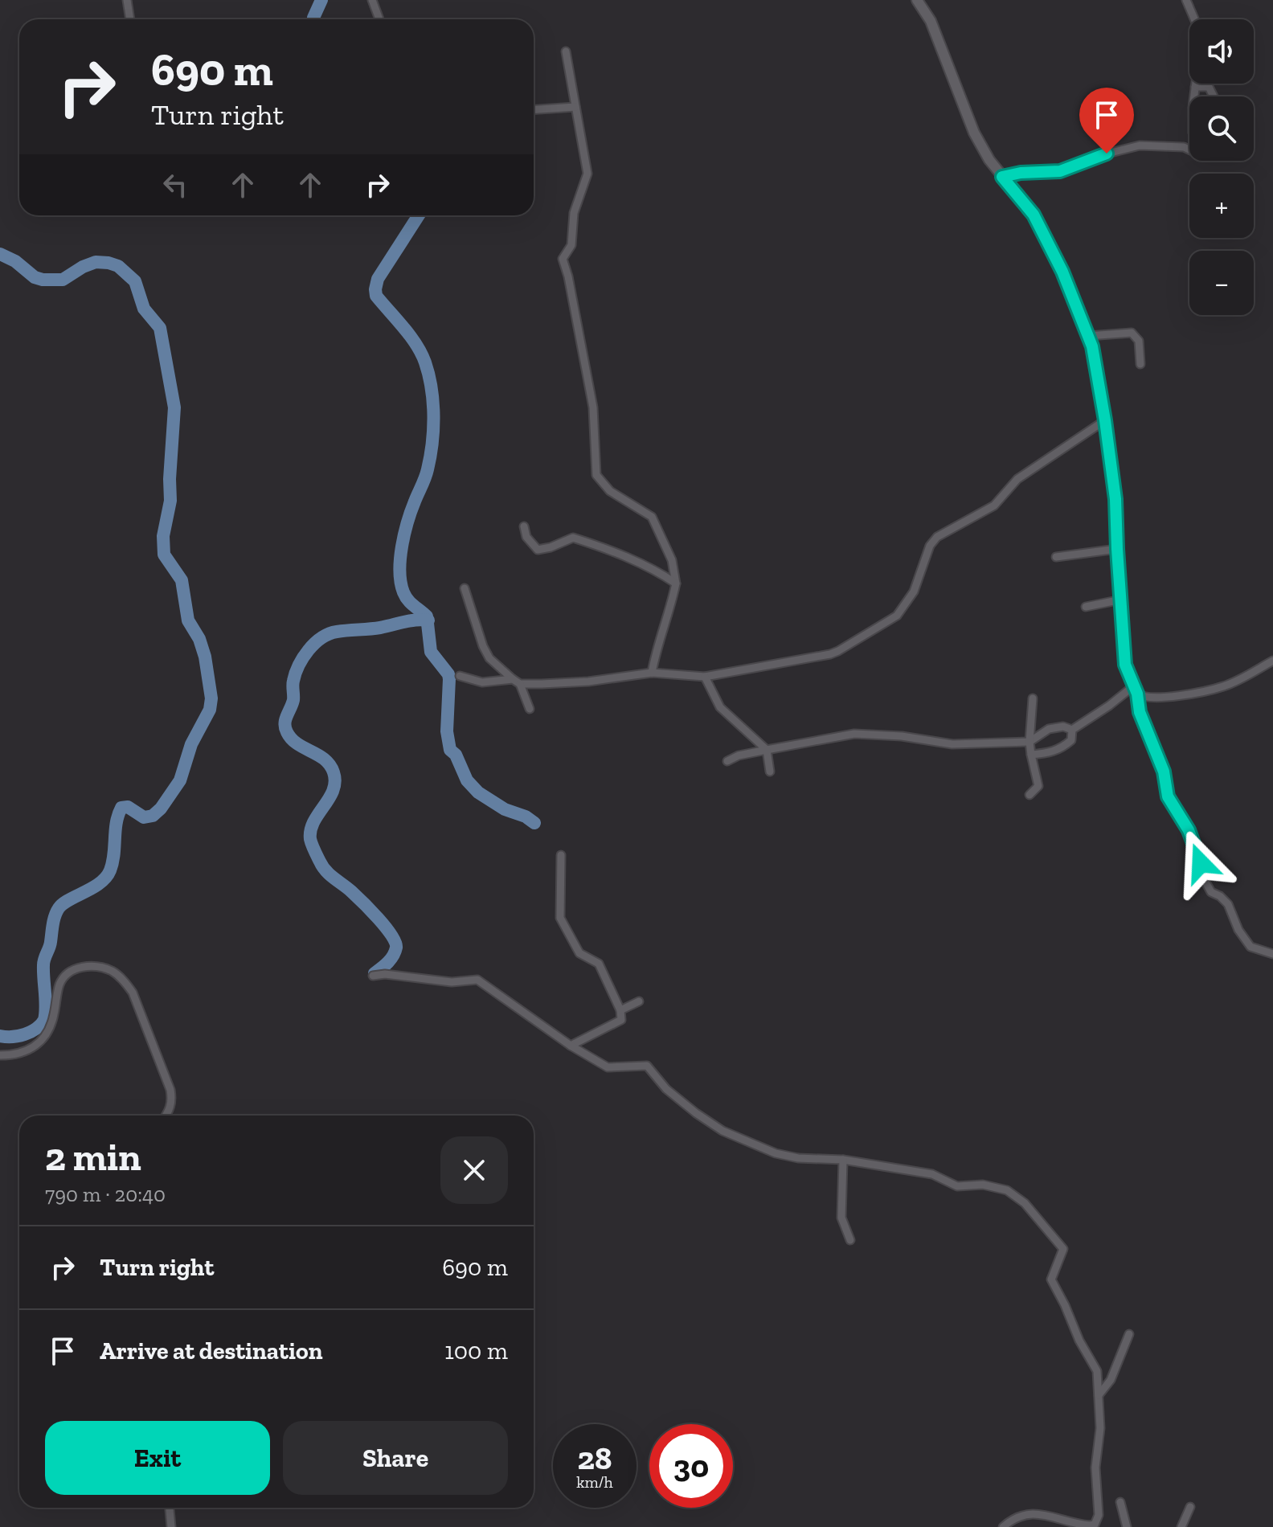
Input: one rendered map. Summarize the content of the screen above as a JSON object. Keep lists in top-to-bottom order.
{
  "page": {
    "map_buttons": ["+", "−"],
    "turn": ["690 m", "Turn right"],
    "heading": ["2 min", "790 m · 20:40"],
    "list": [
      {
        "name": "Turn right",
        "value": "690 m"
      },
      {
        "name": "Arrive at destination",
        "value": "100 m"
      }
    ],
    "buttons": ["Exit", "Share"],
    "speed": "28 km/h",
    "limit": "30"
  }
}
